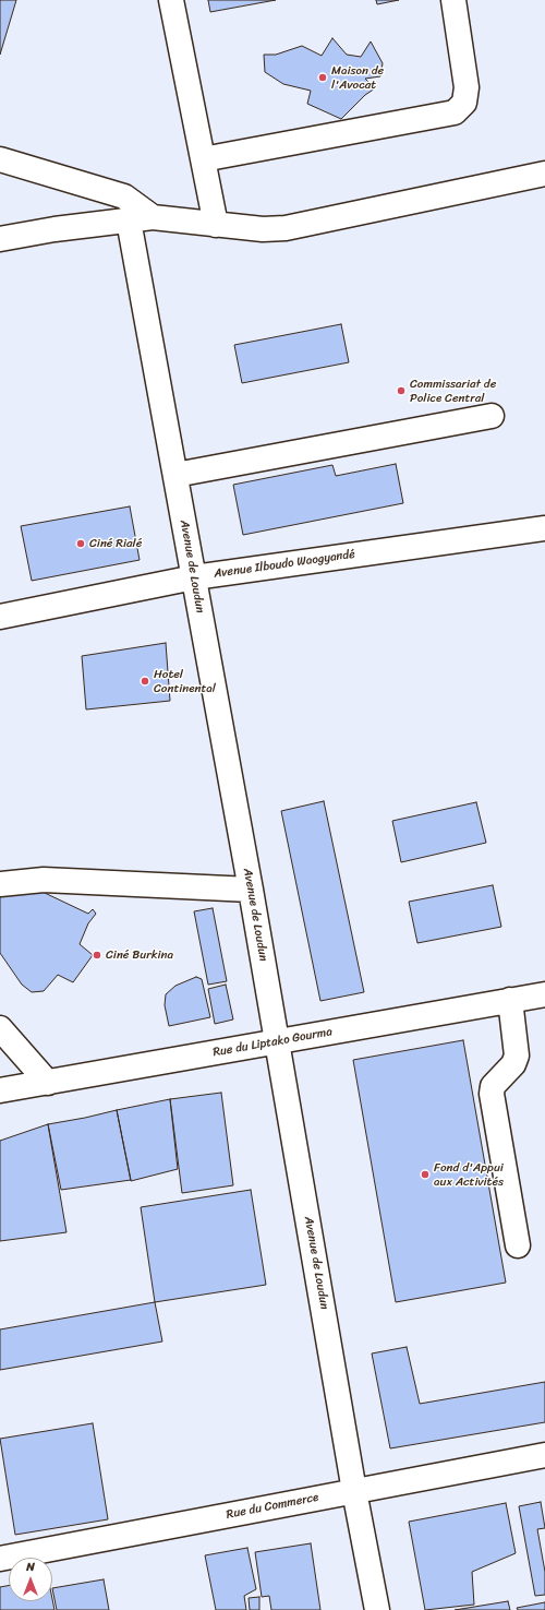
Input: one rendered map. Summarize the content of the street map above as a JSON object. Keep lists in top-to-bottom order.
{
  "streets": {
    "street": [
      "Avenue Ilboudo Waogyandé",
      "Avenue de Loudun",
      "Rue du Liptako Gourma",
      "Rue du Commerce"
    ]
  },
  "crossings": [
    ["Avenue Ilboudo Waogyandé", "Avenue de Loudun"],
    ["Avenue de Loudun", "Rue du Liptako Gourma"],
    ["Avenue de Loudun", "Rue du Commerce"]
  ],
  "places": [
    "Maison de l'Avocat",
    "Commissariat de Police Central",
    "Ciné Rialé",
    "Hotel Continental",
    "Ciné Burkina",
    "Fond d'Appui aux Activités"
  ],
  "north": "top"
}
